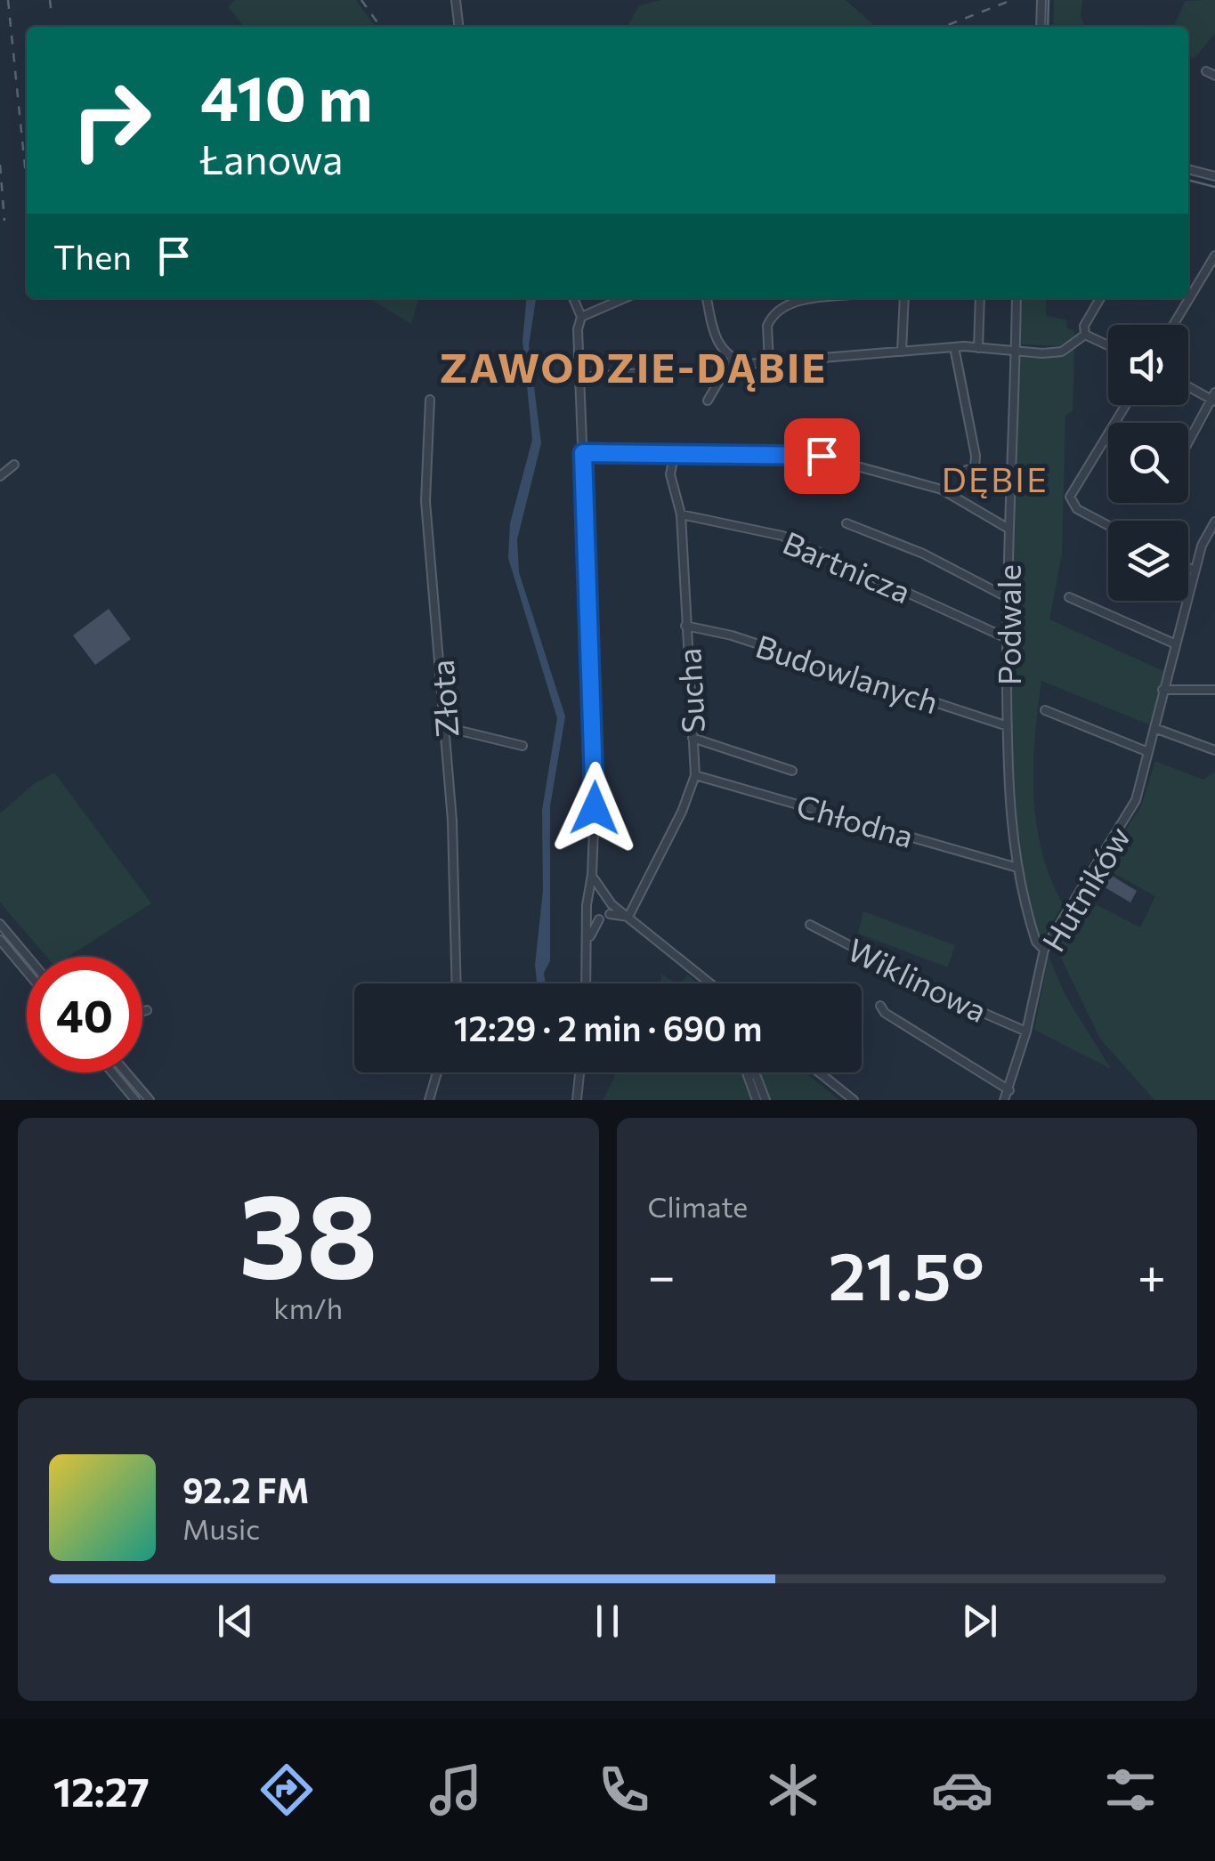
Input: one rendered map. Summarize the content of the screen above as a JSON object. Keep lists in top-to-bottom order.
{
  "streets": {
    "street": [
      "Bartnicza",
      "Podwale",
      "Budowlanych",
      "Sucha",
      "Złota",
      "Chłodna",
      "Hutników",
      "Wiklinowa"
    ]
  },
  "crossings": [
    ["Bartnicza", "Podwale"],
    ["Bartnicza", "Sucha"],
    ["Podwale", "Budowlanych"],
    ["Podwale", "Chłodna"],
    ["Podwale", "Hutników"],
    ["Budowlanych", "Sucha"],
    ["Sucha", "Chłodna"],
    ["Hutników", "Wiklinowa"]
  ],
  "districts": ["ZAWODZIE-DĄBIE", "DĘBIE"],
  "page": {
    "turn": ["410 m", "Łanowa"],
    "then": "Then",
    "limit": "40",
    "trip": "12:29 · 2 min · 690 m",
    "tile": [
      ["38", "km/h"],
      "Climate"
    ],
    "heat": ["−", "21.5°", "+"],
    "song": ["92.2 FM", "Music"],
    "tabs": "12:27"
  }
}
